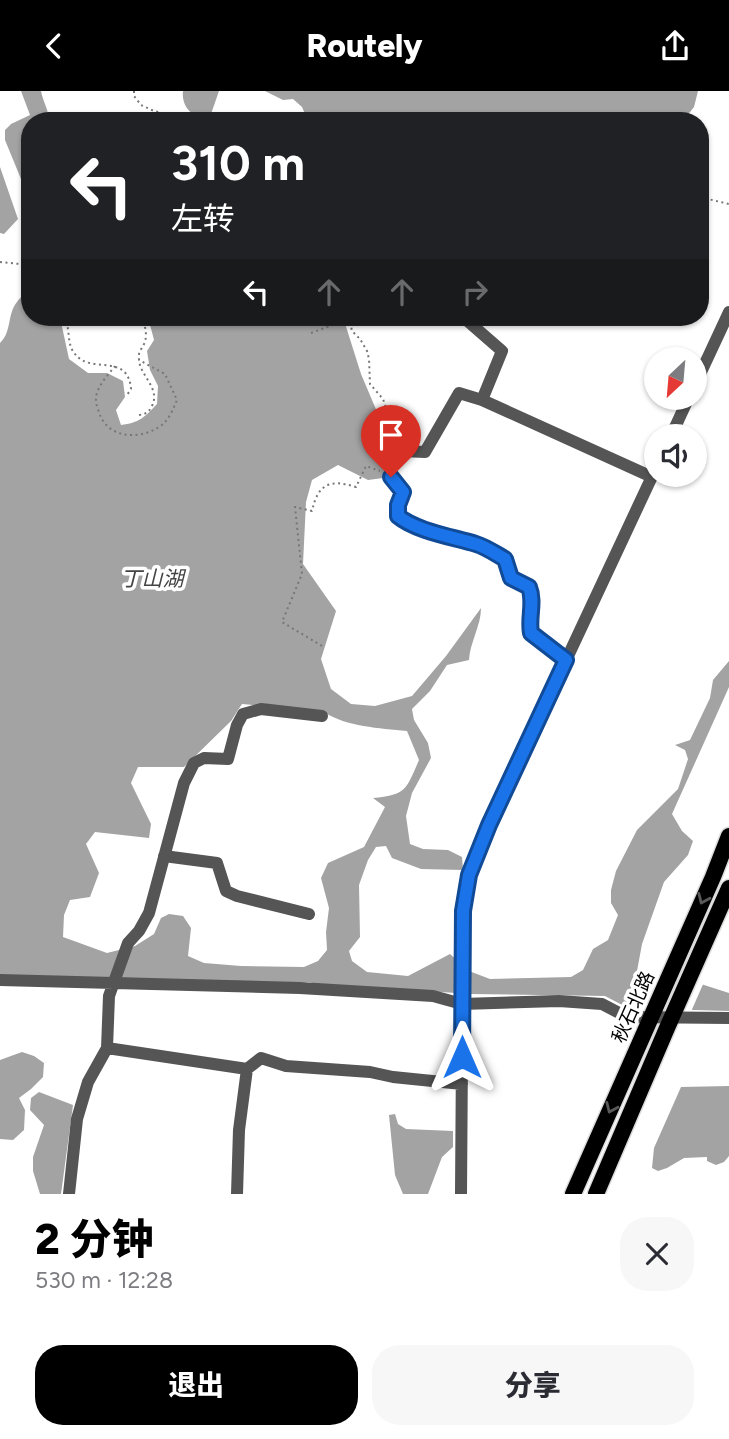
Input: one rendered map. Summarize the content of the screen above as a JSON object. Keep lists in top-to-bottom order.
{
  "streets": {
    "main road": ["秋石北路"]
  },
  "water": ["丁山湖"],
  "north": "bottom left",
  "page": {
    "header": "Routely",
    "turn": ["310 m", "左转"],
    "heading": ["2 分钟", "530 m · 12:28"],
    "buttons": ["退出", "分享"]
  }
}
